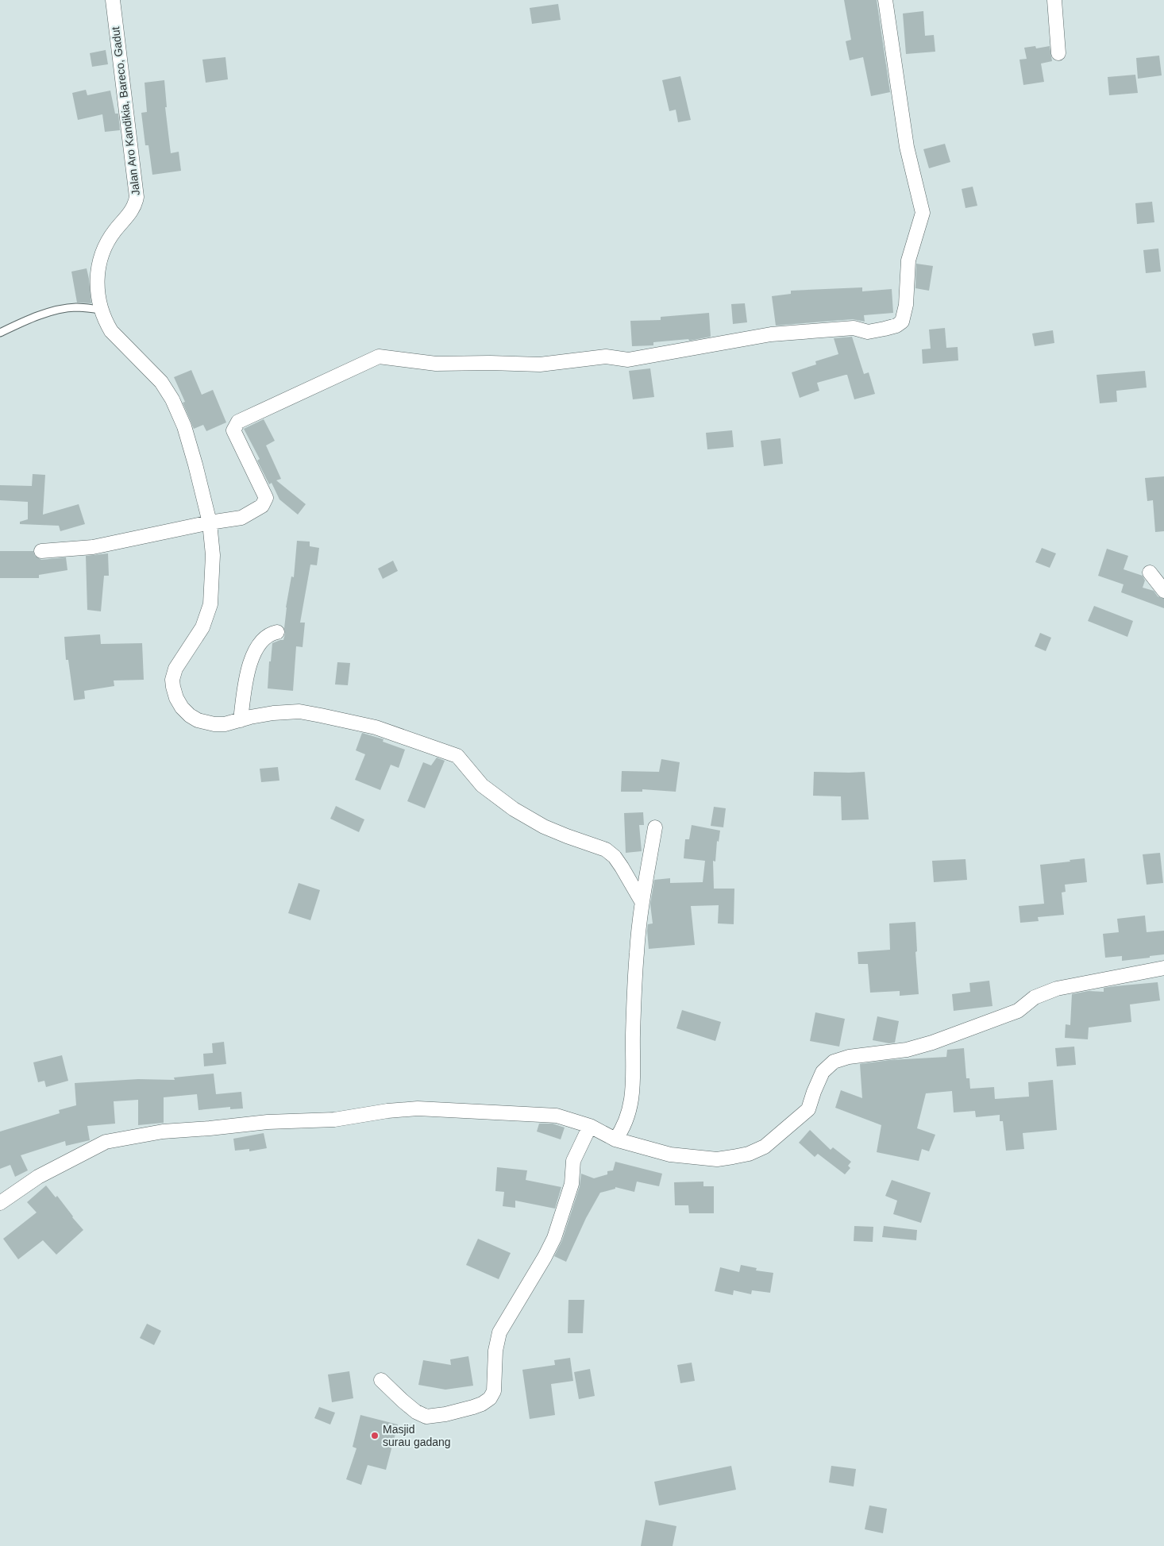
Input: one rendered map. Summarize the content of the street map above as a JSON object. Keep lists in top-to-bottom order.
{
  "streets": {
    "street": ["Jalan Aro Kandikia, Bareco, Gadut"]
  },
  "places": ["Masjid surau gadang"]
}
